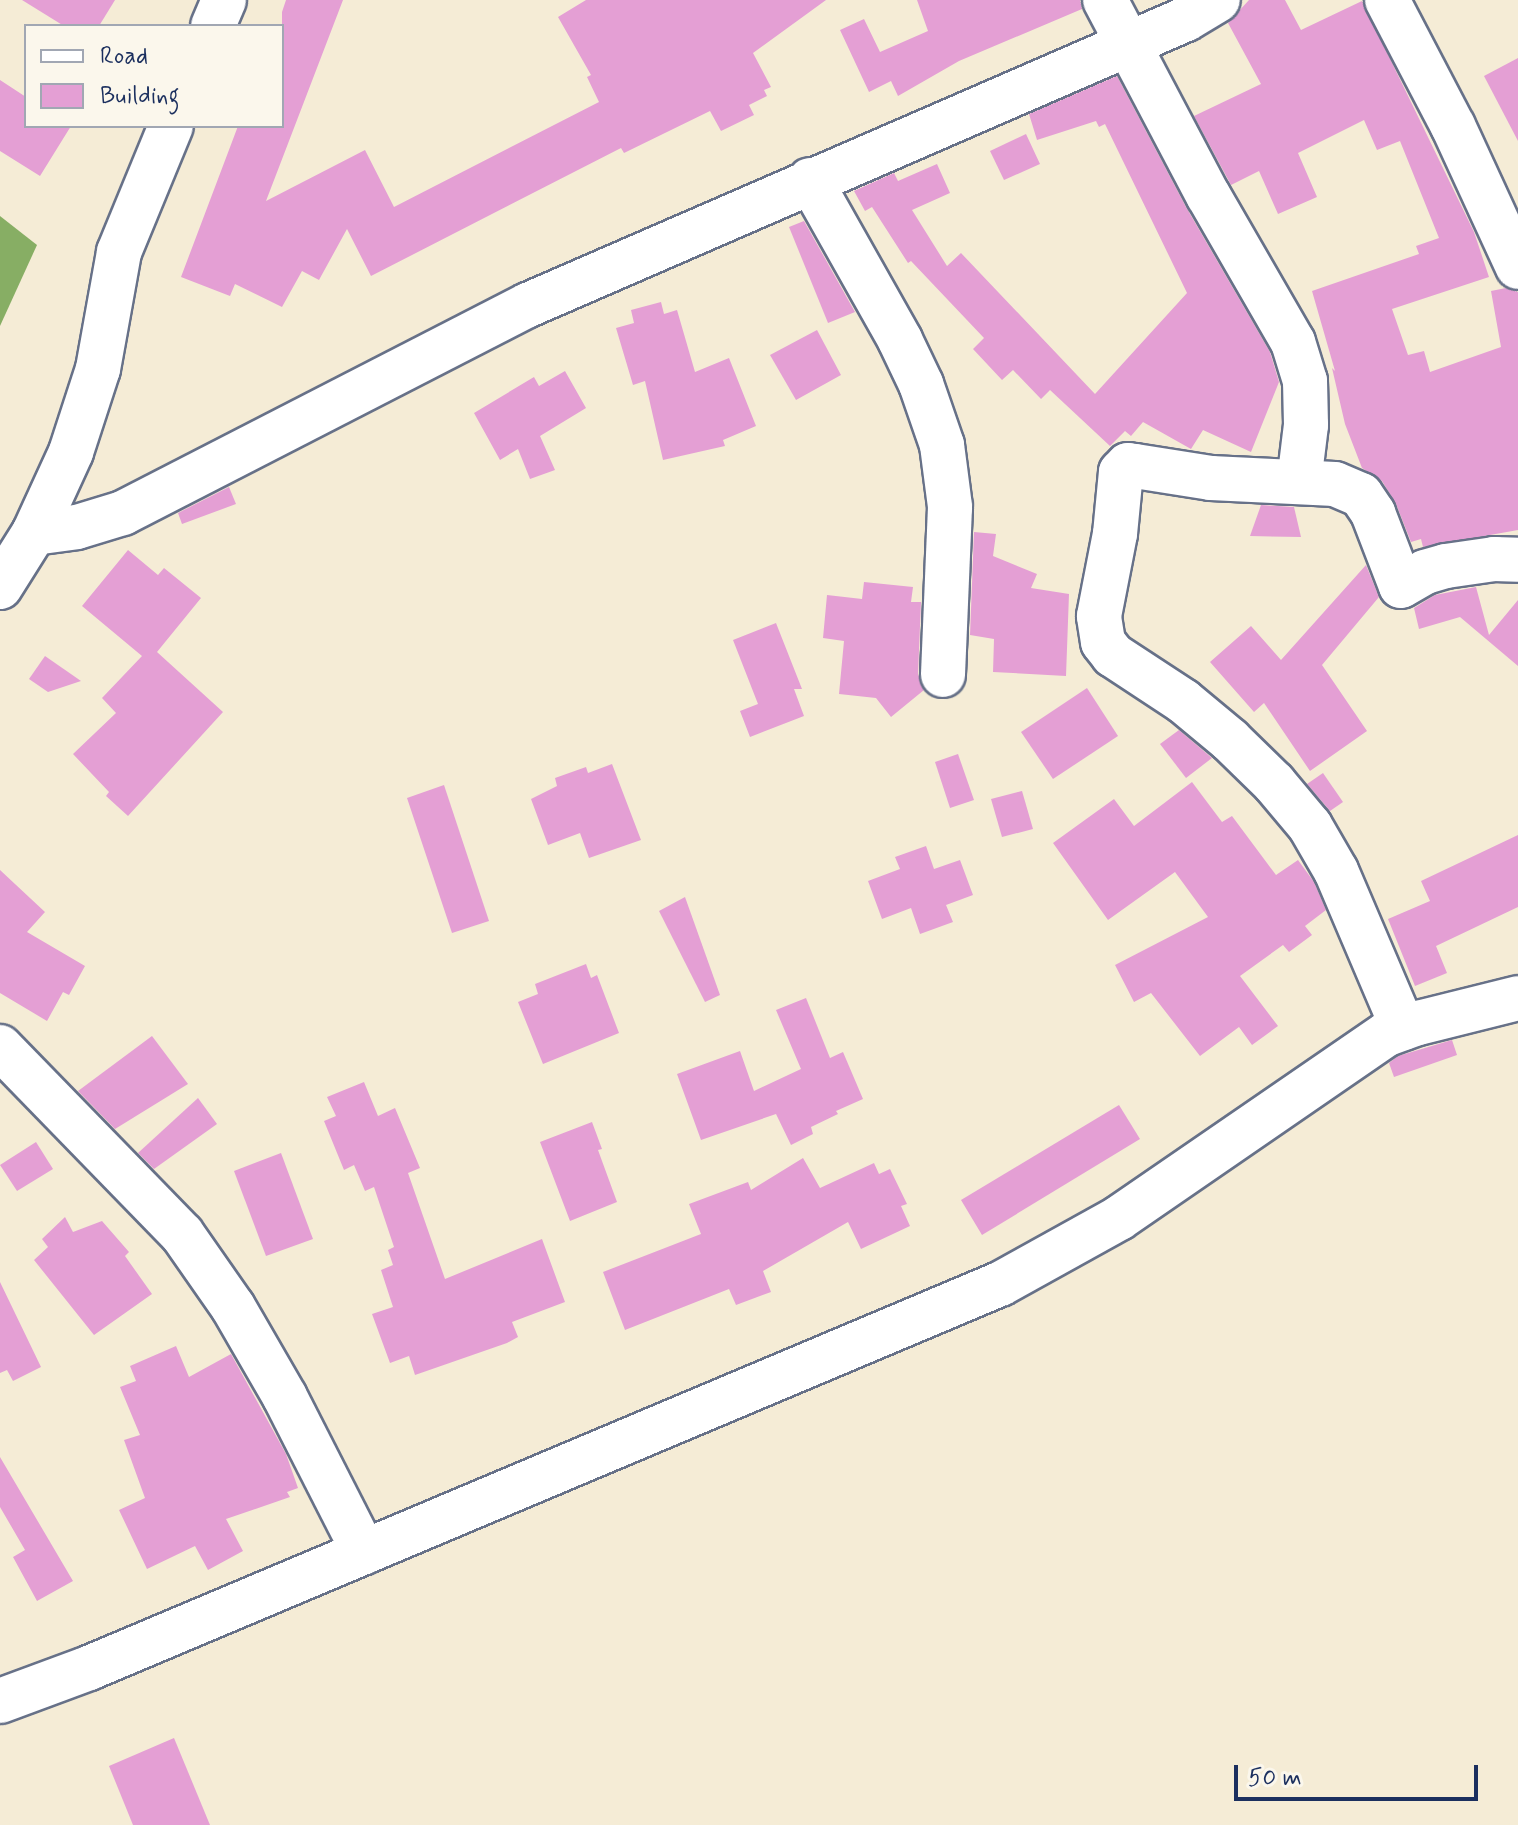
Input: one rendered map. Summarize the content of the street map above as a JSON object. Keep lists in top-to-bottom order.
{
  "legend": ["Road", "Building"],
  "scale_bar": "50 m"
}
